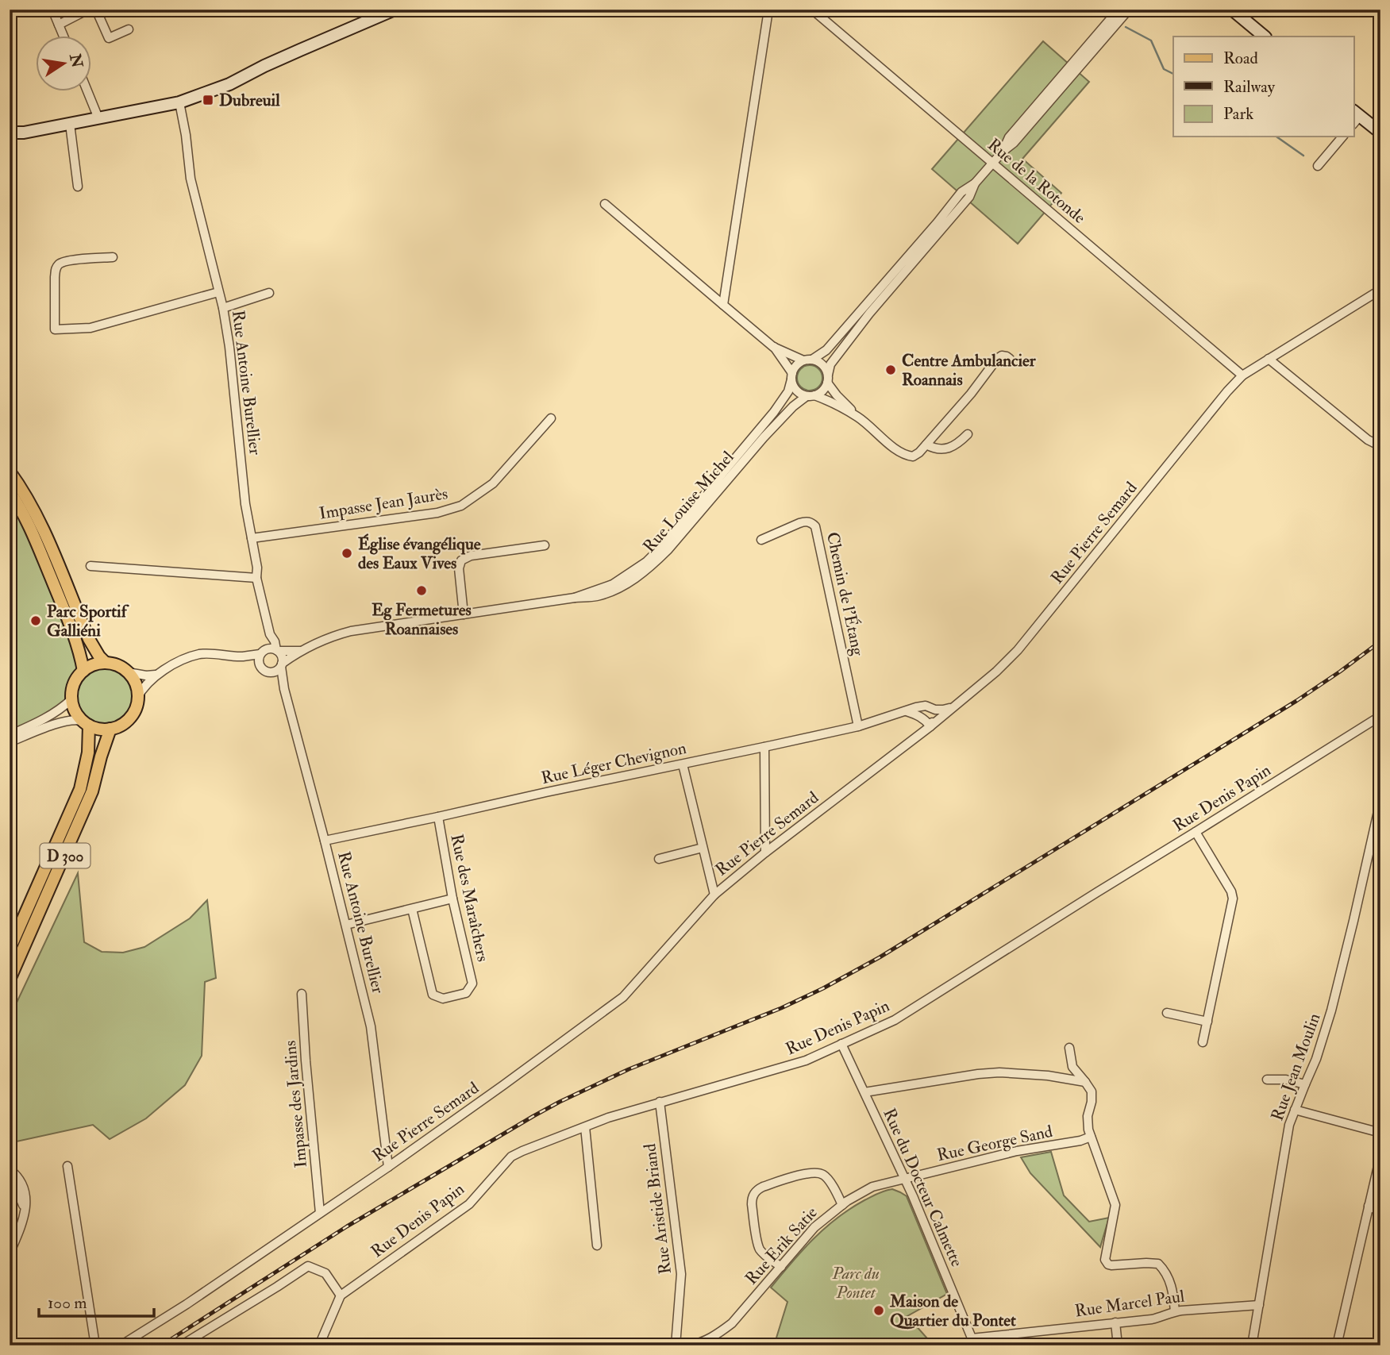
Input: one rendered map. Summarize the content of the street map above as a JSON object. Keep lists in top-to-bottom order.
{
  "streets": {
    "main road": ["D 300"],
    "street": [
      "Rue de la Rotonde",
      "Rue Antoine Burellier",
      "Rue Louise Michel",
      "Impasse Jean Jaurès",
      "Rue Pierre Semard",
      "Chemin de l'Étang",
      "Rue Léger Chevignon",
      "Rue Denis Papin",
      "Rue des Maraîchers",
      "Rue Jean Moulin",
      "Impasse des Jardins",
      "Rue George Sand",
      "Rue du Docteur Calmette",
      "Rue Aristide Briand",
      "Rue Erik Satie",
      "Rue Marcel Paul"
    ]
  },
  "crossings": [
    ["Rue de la Rotonde", "Rue Pierre Semard"],
    ["Rue Antoine Burellier", "Rue Louise Michel"],
    ["Rue Antoine Burellier", "Impasse Jean Jaurès"],
    ["Rue Antoine Burellier", "Rue Pierre Semard"],
    ["Rue Antoine Burellier", "Rue Léger Chevignon"],
    ["Rue Pierre Semard", "Rue Léger Chevignon"],
    ["Rue Pierre Semard", "Impasse des Jardins"],
    ["Chemin de l'Étang", "Rue Léger Chevignon"],
    ["Rue Léger Chevignon", "Rue des Maraîchers"],
    ["Rue Denis Papin", "Rue du Docteur Calmette"],
    ["Rue Denis Papin", "Rue Aristide Briand"],
    ["Rue Jean Moulin", "Rue Marcel Paul"],
    ["Rue George Sand", "Rue du Docteur Calmette"],
    ["Rue George Sand", "Rue Erik Satie"],
    ["Rue du Docteur Calmette", "Rue Erik Satie"],
    ["Rue du Docteur Calmette", "Rue Marcel Paul"]
  ],
  "parks": ["Parc du Pontet"],
  "places": {
    "transit": ["Dubreuil"],
    "other": [
      "Centre Ambulancier Roannais",
      "Église évangélique des Eaux Vives",
      "Eg Fermetures Roannaises",
      "Parc Sportif Galliéni",
      "Maison de Quartier du Pontet"
    ]
  },
  "legend": ["Road", "Railway", "Park"],
  "scale_bar": "100 m",
  "north": "right"
}
